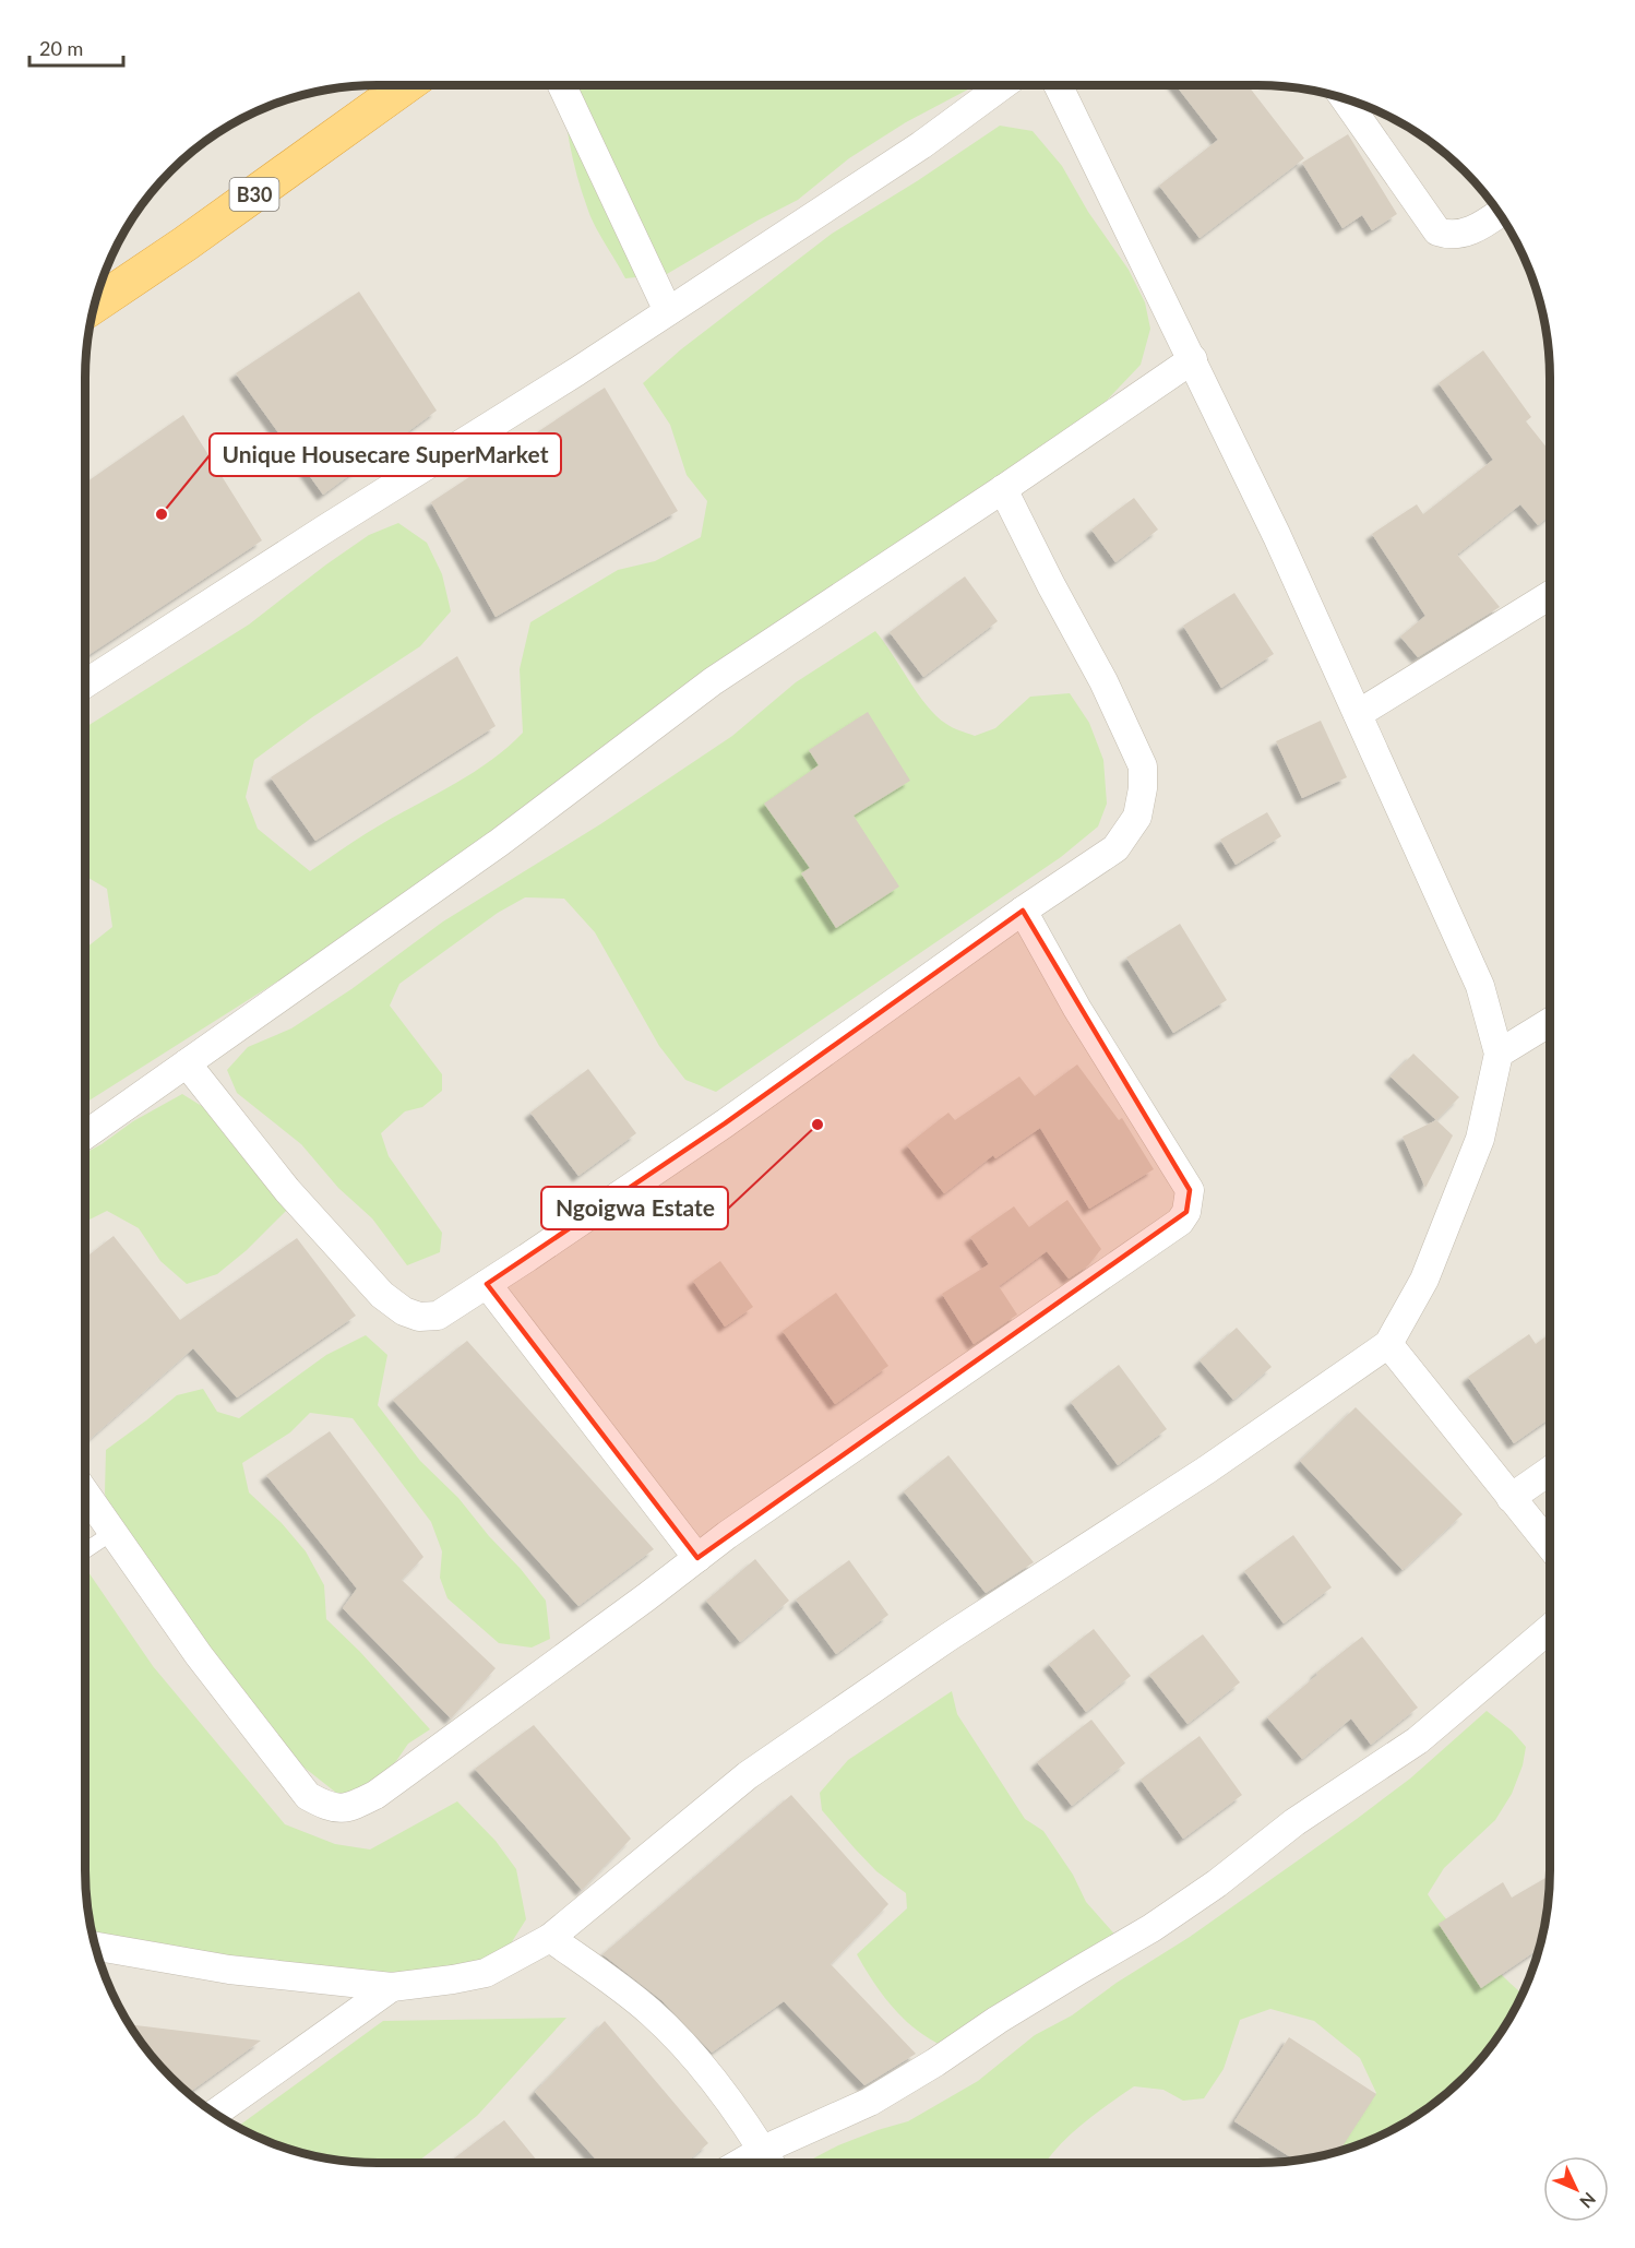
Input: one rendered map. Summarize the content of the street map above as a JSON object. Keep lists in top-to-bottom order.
{
  "streets": {
    "highway": ["B30"]
  },
  "places": ["Unique Housecare SuperMarket", "Ngoigwa Estate"],
  "scale_bar": "20 m",
  "north": "bottom right"
}
